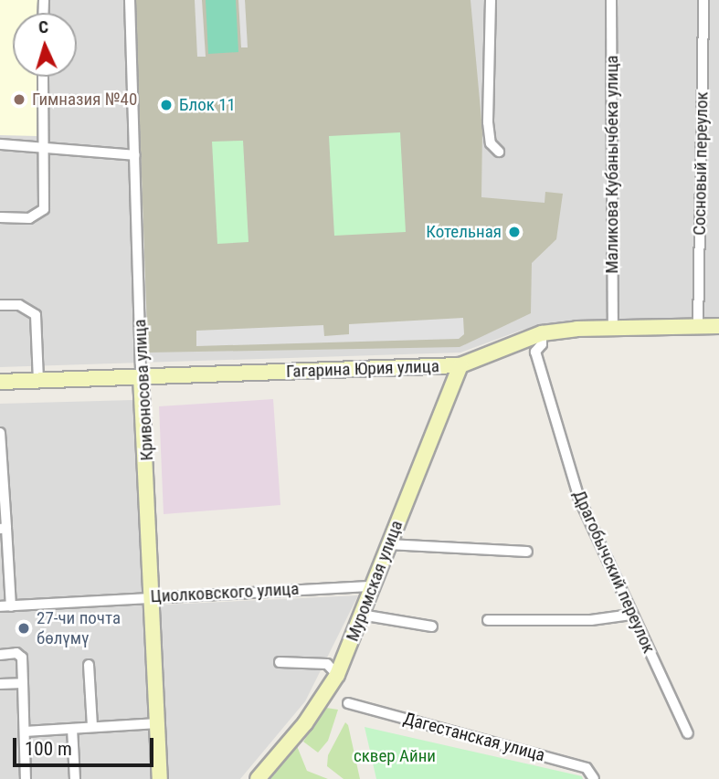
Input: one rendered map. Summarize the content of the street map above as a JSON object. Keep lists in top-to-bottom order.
{
  "streets": {
    "main road": ["Гагарина Юрия улица", "Кривоносова улица", "Муромская улица"],
    "street": [
      "Сосновый переулок",
      "Маликова Кубанычбека улица",
      "Драгобычский переулок",
      "Циолковского улица",
      "Дагестанская улица"
    ]
  },
  "crossings": [
    ["Сосновый переулок", "Гагарина Юрия улица"],
    ["Маликова Кубанычбека улица", "Гагарина Юрия улица"],
    ["Гагарина Юрия улица", "Кривоносова улица"],
    ["Гагарина Юрия улица", "Драгобычский переулок"],
    ["Гагарина Юрия улица", "Муромская улица"],
    ["Кривоносова улица", "Циолковского улица"],
    ["Муромская улица", "Циолковского улица"]
  ],
  "parks": ["сквер Айни"],
  "places": [
    "Гимназия №40",
    "Блок 11",
    "Котельная",
    "27-чи почта бөлүмү"
  ],
  "scale_bar": "100 m",
  "north": "top"
}
